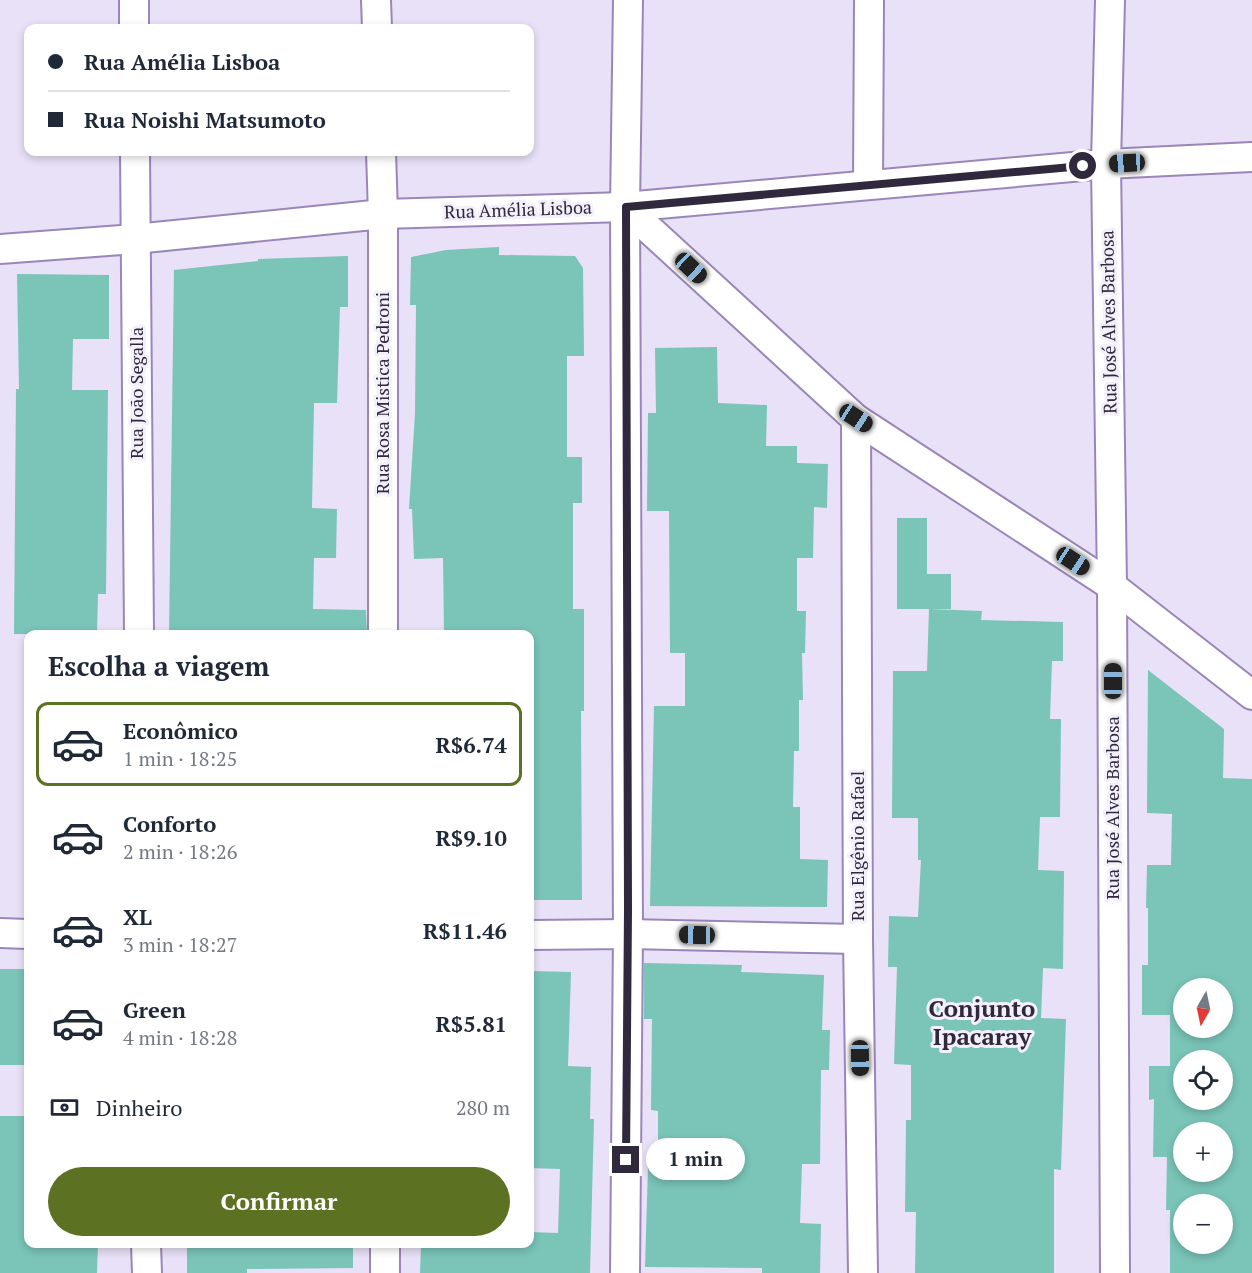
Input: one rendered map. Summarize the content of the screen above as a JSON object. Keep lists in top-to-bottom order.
{
  "streets": {
    "street": [
      "Rua Amélia Lisboa",
      "Rua José Alves Barbosa",
      "Rua João Segalla",
      "Rua Rosa Mistica Pedroni",
      "Rua Elgênio Rafael"
    ]
  },
  "crossings": [
    ["Rua Amélia Lisboa", "Rua José Alves Barbosa"],
    ["Rua Amélia Lisboa", "Rua João Segalla"],
    ["Rua Amélia Lisboa", "Rua Rosa Mistica Pedroni"]
  ],
  "districts": ["Conjunto Ipacaray"],
  "north": "bottom",
  "page": {
    "banner": ["Rua Amélia Lisboa", "Rua Noishi Matsumoto"],
    "heading": "Escolha a viagem",
    "list": [
      {
        "name": "Econômico",
        "note": "1 min · 18:25",
        "value": "R$6.74"
      },
      {
        "name": "Conforto",
        "note": "2 min · 18:26",
        "value": "R$9.10"
      },
      {
        "name": "XL",
        "note": "3 min · 18:27",
        "value": "R$11.46"
      },
      {
        "name": "Green",
        "note": "4 min · 18:28",
        "value": "R$5.81"
      }
    ],
    "map_buttons": ["+", "−"],
    "pay": ["Dinheiro", "280 m"],
    "bubble": "1 min",
    "buttons": "Confirmar"
  }
}
